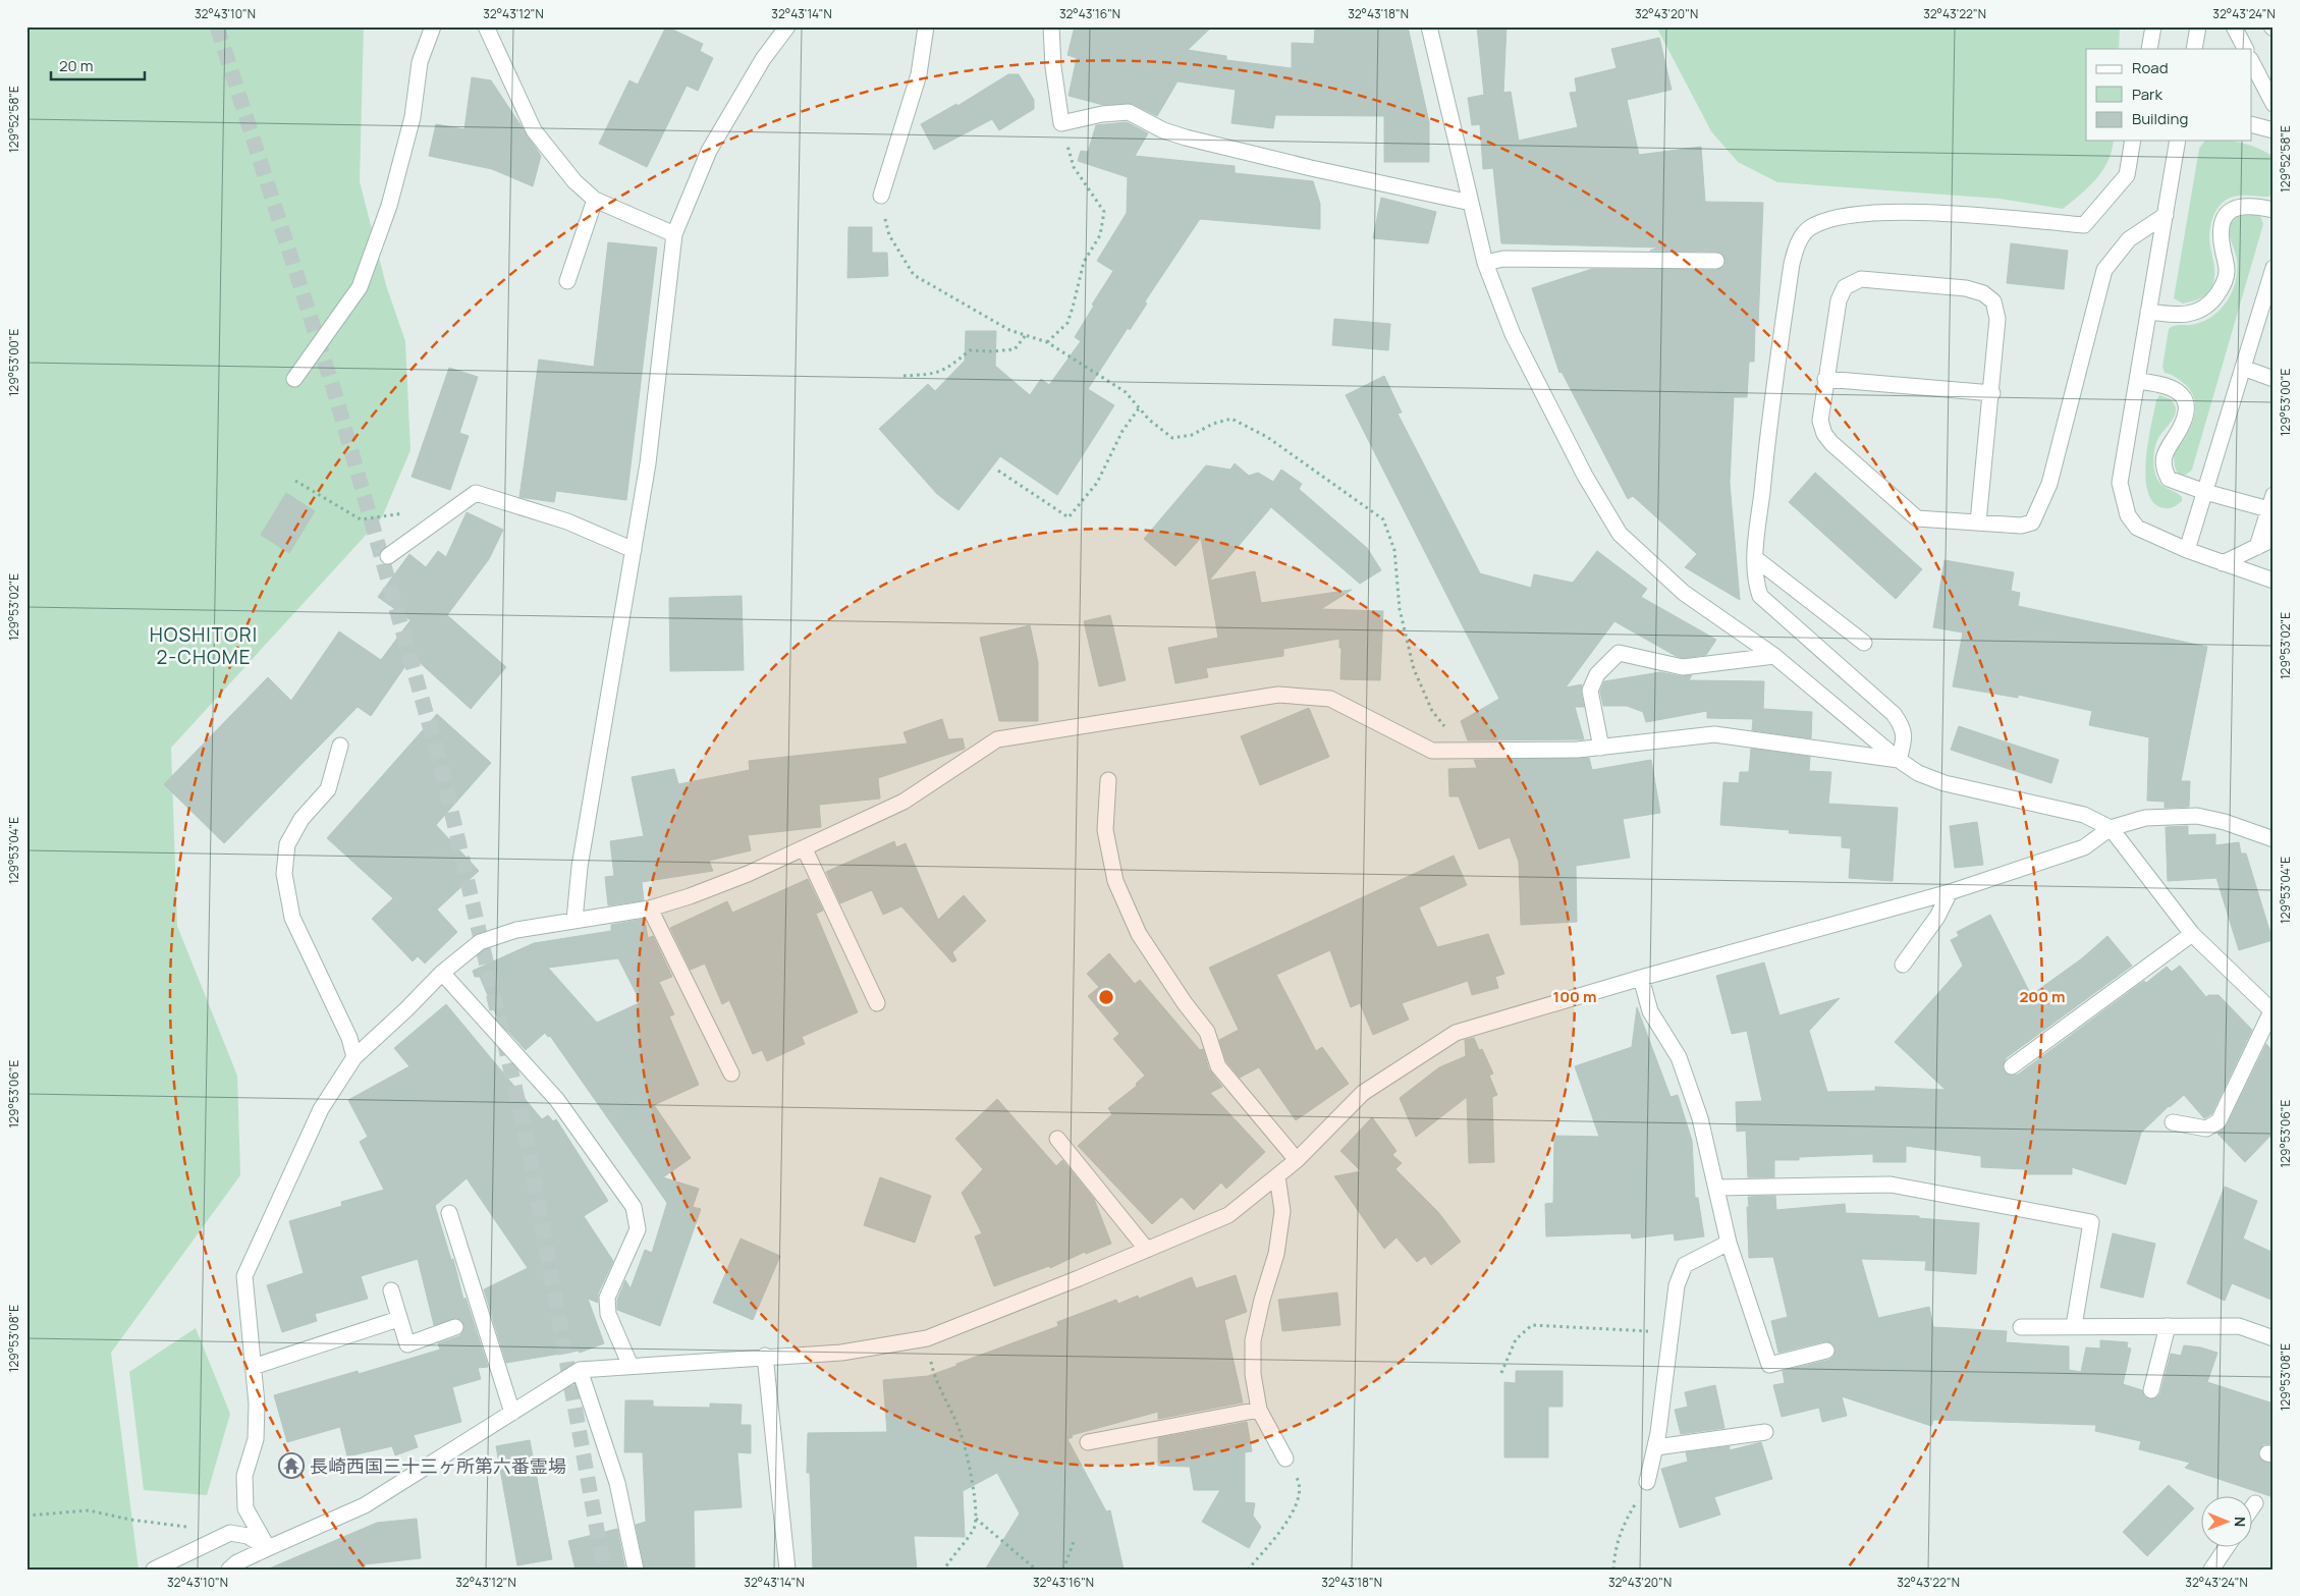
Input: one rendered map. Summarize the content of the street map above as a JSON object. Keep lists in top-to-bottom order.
{
  "districts": ["HOSHITORI 2-CHOME"],
  "places": {
    "temple": ["長崎西国三十三ヶ所第六番霊場"]
  },
  "legend": ["Road", "Park", "Building"],
  "scale_bar": "20 m",
  "north": "right",
  "coordinates": [
    "32°43'10\"N",
    "32°43'12\"N",
    "32°43'14\"N",
    "32°43'16\"N",
    "32°43'18\"N",
    "32°43'20\"N",
    "32°43'22\"N",
    "32°43'24\"N",
    "129°52'58\"E",
    "129°53'00\"E",
    "129°53'02\"E",
    "129°53'04\"E",
    "129°53'06\"E",
    "129°53'08\"E"
  ],
  "rings": ["100 m", "200 m"]
}
